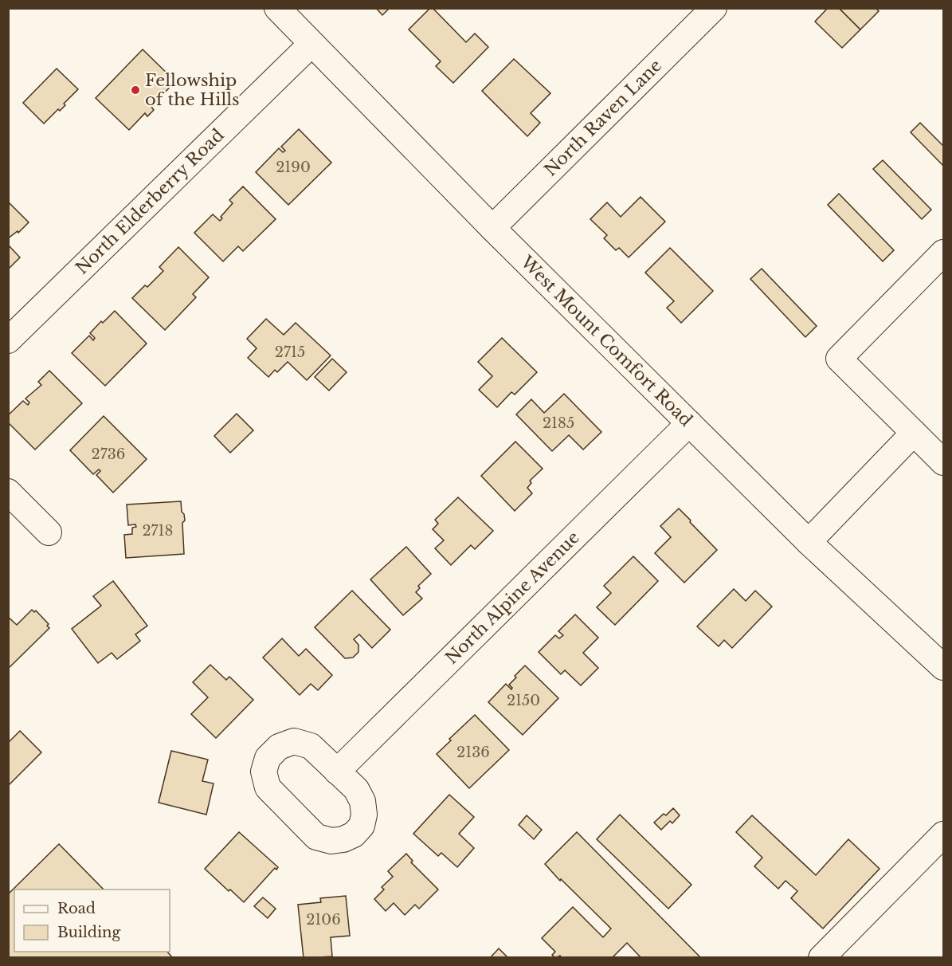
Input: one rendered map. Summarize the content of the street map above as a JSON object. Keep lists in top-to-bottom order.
{
  "streets": {
    "street": [
      "North Raven Lane",
      "North Elderberry Road",
      "West Mount Comfort Road",
      "North Alpine Avenue"
    ]
  },
  "crossings": [
    ["North Raven Lane", "West Mount Comfort Road"],
    ["North Elderberry Road", "West Mount Comfort Road"],
    ["West Mount Comfort Road", "North Alpine Avenue"]
  ],
  "places": ["Fellowship of the Hills"],
  "house_numbers": [
    "2190",
    "2715",
    "2185",
    "2736",
    "2718",
    "2150",
    "2136",
    "2106"
  ],
  "legend": ["Road", "Building"]
}
